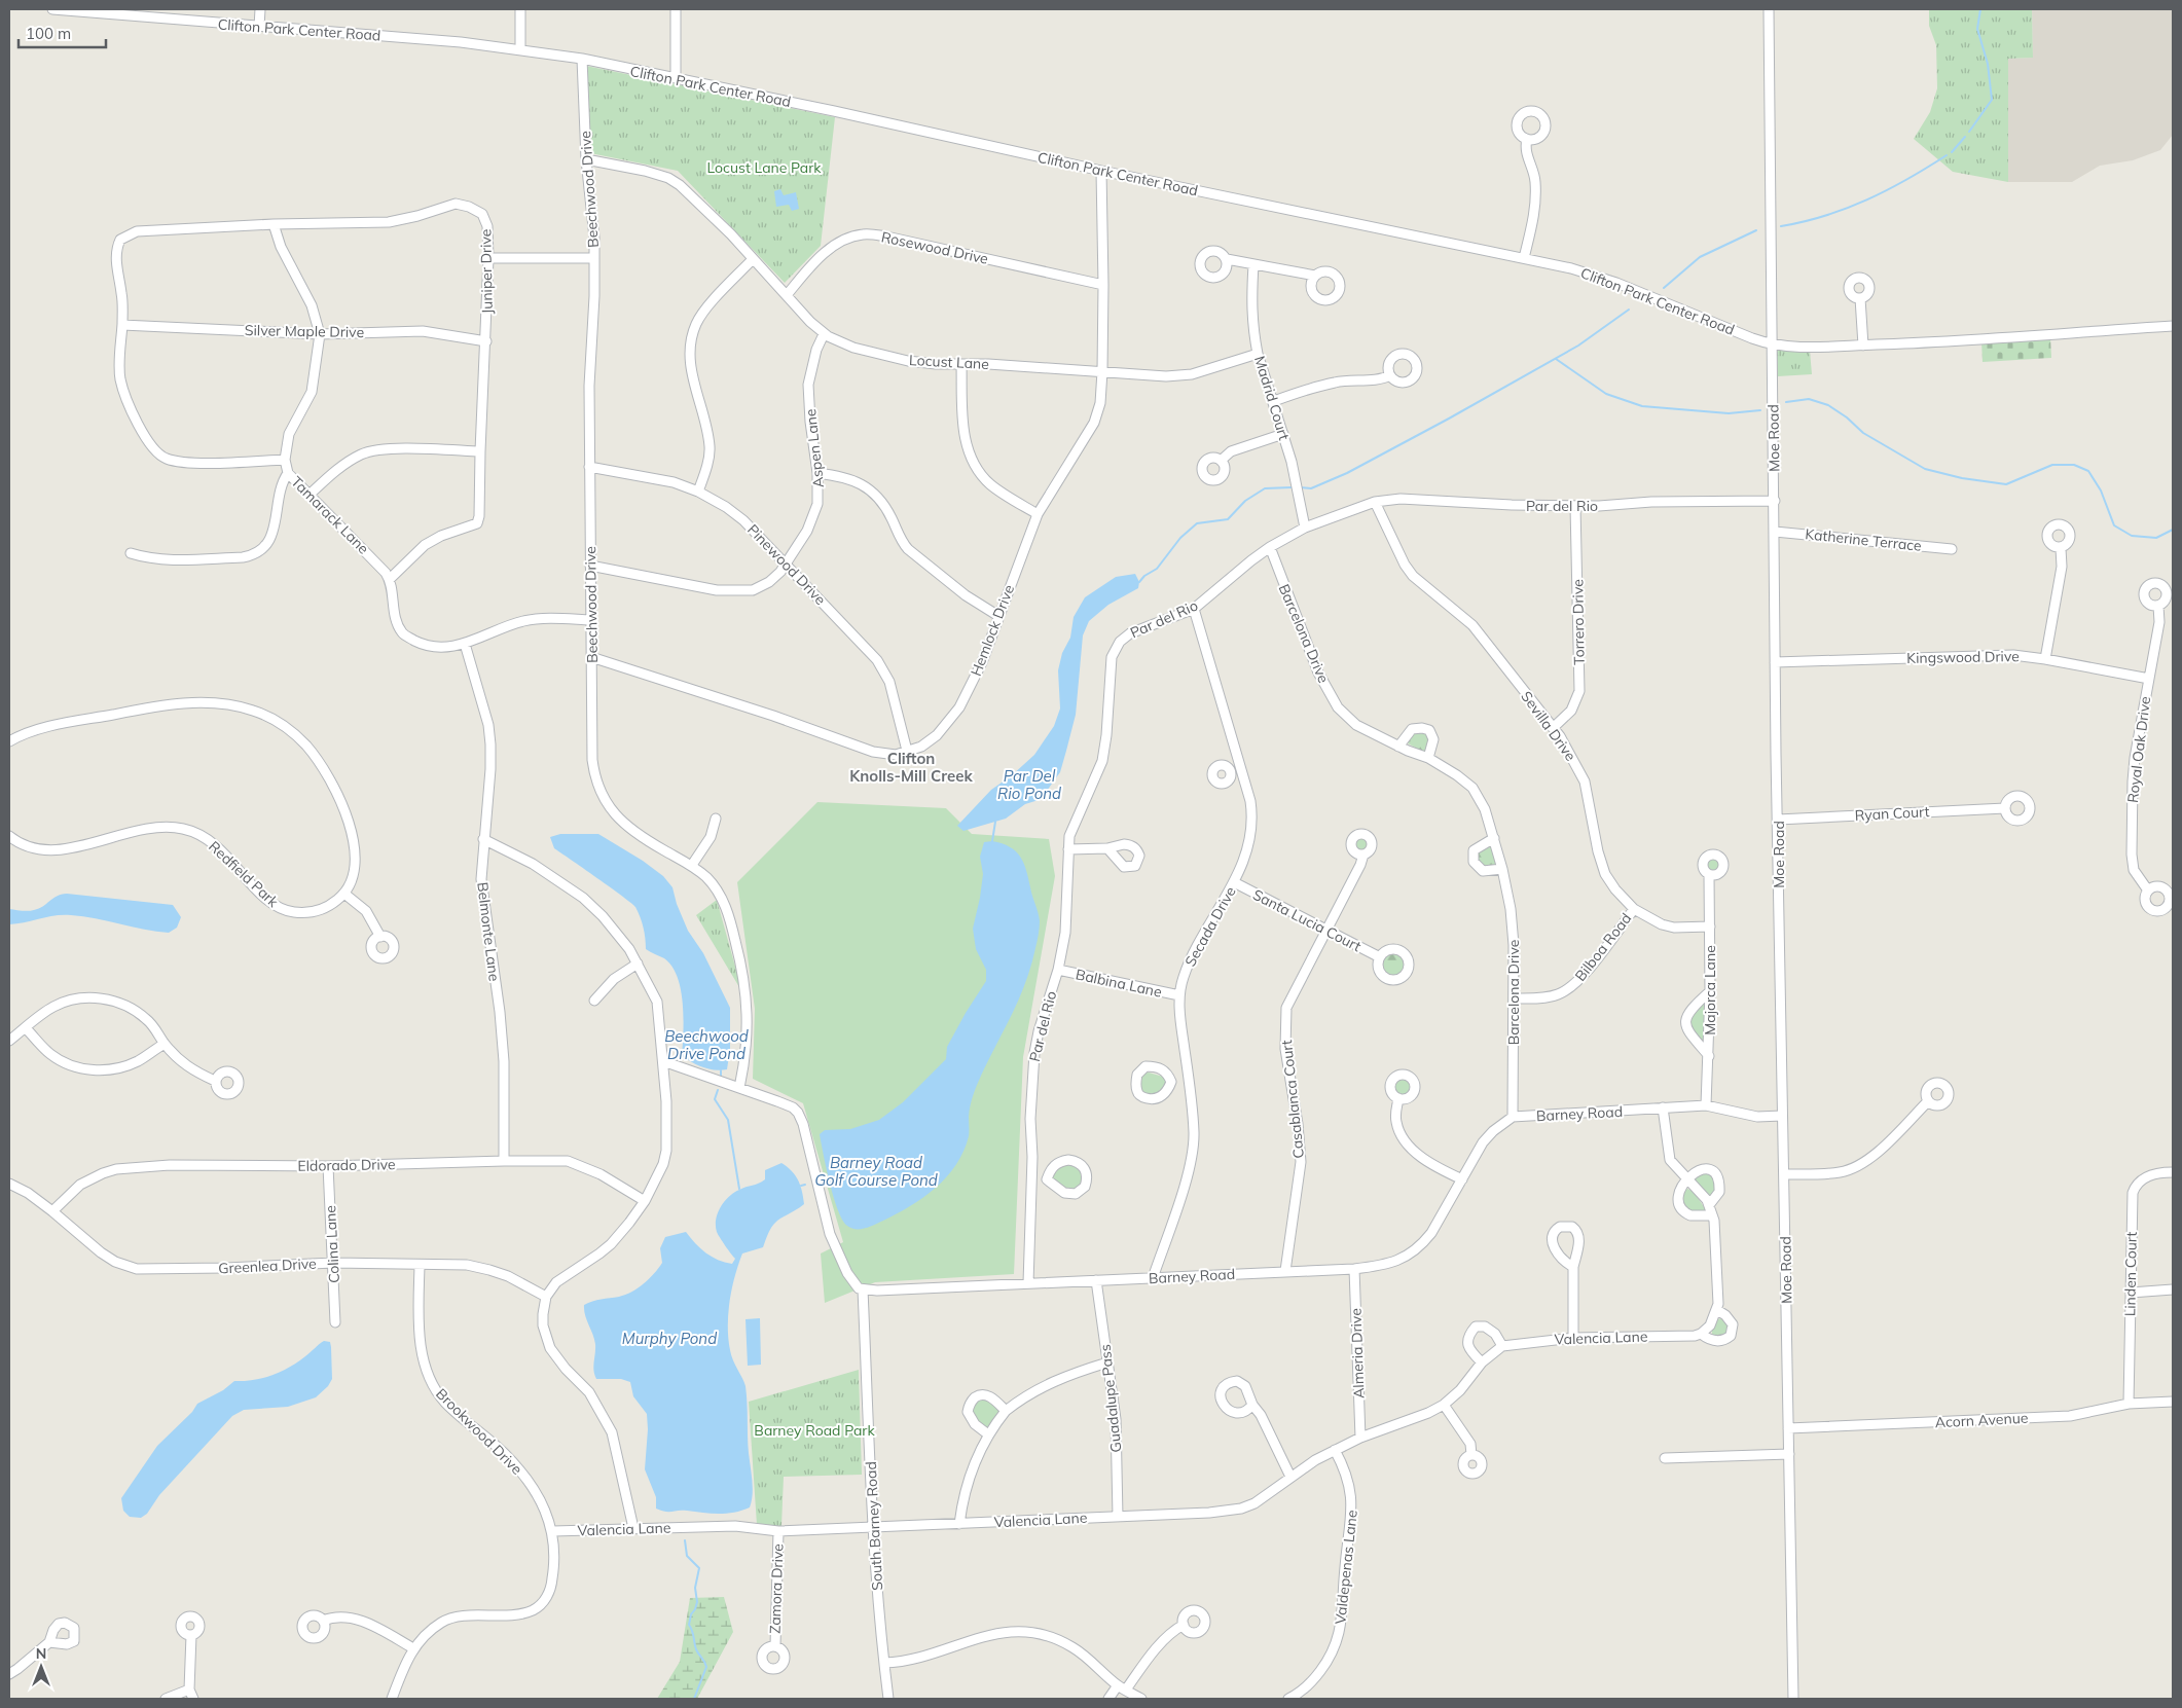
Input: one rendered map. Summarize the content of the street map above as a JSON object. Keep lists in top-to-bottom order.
{
  "streets": {
    "street": [
      "Clifton Park Center Road",
      "Beechwood Drive",
      "Rosewood Drive",
      "Juniper Drive",
      "Silver Maple Drive",
      "Locust Lane",
      "Madrid Court",
      "Moe Road",
      "Aspen Lane",
      "Par del Rio",
      "Tamarack Lane",
      "Katherine Terrace",
      "Pinewood Drive",
      "Torrero Drive",
      "Hemlock Drive",
      "Barcelona Drive",
      "Kingswood Drive",
      "Sevilla Drive",
      "Royal Oak Drive",
      "Ryan Court",
      "Redfield Park",
      "Santa Lucia Court",
      "Secada Drive",
      "Belmonte Lane",
      "Bilboa Road",
      "Balbina Lane",
      "Majorca Lane",
      "Casablanca Court",
      "Barney Road",
      "Eldorado Drive",
      "Colina Lane",
      "Greenlea Drive",
      "Linden Court",
      "Valencia Lane",
      "Almeria Drive",
      "Guadalupe Pass",
      "Acorn Avenue",
      "Brookwood Drive",
      "South Barney Road",
      "Valdepenas Lane",
      "Zamora Drive"
    ]
  },
  "crossings": [
    ["Clifton Park Center Road", "Beechwood Drive"],
    ["Clifton Park Center Road", "Moe Road"],
    ["Clifton Park Center Road", "Hemlock Drive"],
    ["Beechwood Drive", "Locust Lane"],
    ["Beechwood Drive", "Aspen Lane"],
    ["Beechwood Drive", "Pinewood Drive"],
    ["Beechwood Drive", "Hemlock Drive"],
    ["Rosewood Drive", "Locust Lane"],
    ["Rosewood Drive", "Hemlock Drive"],
    ["Juniper Drive", "Silver Maple Drive"],
    ["Juniper Drive", "Tamarack Lane"],
    ["Silver Maple Drive", "Tamarack Lane"],
    ["Locust Lane", "Madrid Court"],
    ["Locust Lane", "Aspen Lane"],
    ["Locust Lane", "Hemlock Drive"],
    ["Madrid Court", "Par del Rio"],
    ["Moe Road", "Par del Rio"],
    ["Moe Road", "Katherine Terrace"],
    ["Moe Road", "Kingswood Drive"],
    ["Moe Road", "Ryan Court"],
    ["Moe Road", "Barney Road"],
    ["Moe Road", "Acorn Avenue"],
    ["Aspen Lane", "Pinewood Drive"],
    ["Par del Rio", "Torrero Drive"],
    ["Par del Rio", "Barcelona Drive"],
    ["Par del Rio", "Sevilla Drive"],
    ["Par del Rio", "Secada Drive"],
    ["Par del Rio", "Balbina Lane"],
    ["Par del Rio", "Barney Road"],
    ["Pinewood Drive", "Hemlock Drive"],
    ["Torrero Drive", "Sevilla Drive"],
    ["Barcelona Drive", "Bilboa Road"],
    ["Barcelona Drive", "Barney Road"],
    ["Kingswood Drive", "Royal Oak Drive"],
    ["Sevilla Drive", "Bilboa Road"],
    ["Sevilla Drive", "Majorca Lane"],
    ["Santa Lucia Court", "Secada Drive"],
    ["Santa Lucia Court", "Casablanca Court"],
    ["Secada Drive", "Balbina Lane"],
    ["Secada Drive", "Barney Road"],
    ["Belmonte Lane", "Eldorado Drive"],
    ["Majorca Lane", "Barney Road"],
    ["Casablanca Court", "Barney Road"],
    ["Barney Road", "Almeria Drive"],
    ["Barney Road", "Guadalupe Pass"],
    ["Barney Road", "South Barney Road"],
    ["Eldorado Drive", "Colina Lane"],
    ["Eldorado Drive", "Greenlea Drive"],
    ["Colina Lane", "Greenlea Drive"],
    ["Greenlea Drive", "Brookwood Drive"],
    ["Linden Court", "Acorn Avenue"],
    ["Valencia Lane", "Almeria Drive"],
    ["Valencia Lane", "Guadalupe Pass"],
    ["Valencia Lane", "Brookwood Drive"],
    ["Valencia Lane", "South Barney Road"],
    ["Valencia Lane", "Valdepenas Lane"],
    ["Valencia Lane", "Zamora Drive"]
  ],
  "districts": ["Clifton Knolls-Mill Creek"],
  "water": [
    "Par Del Rio Pond",
    "Beechwood Drive Pond",
    "Barney Road Golf Course Pond",
    "Murphy Pond"
  ],
  "parks": ["Locust Lane Park", "Barney Road Park"],
  "scale_bar": "100 m",
  "north": "top"
}
